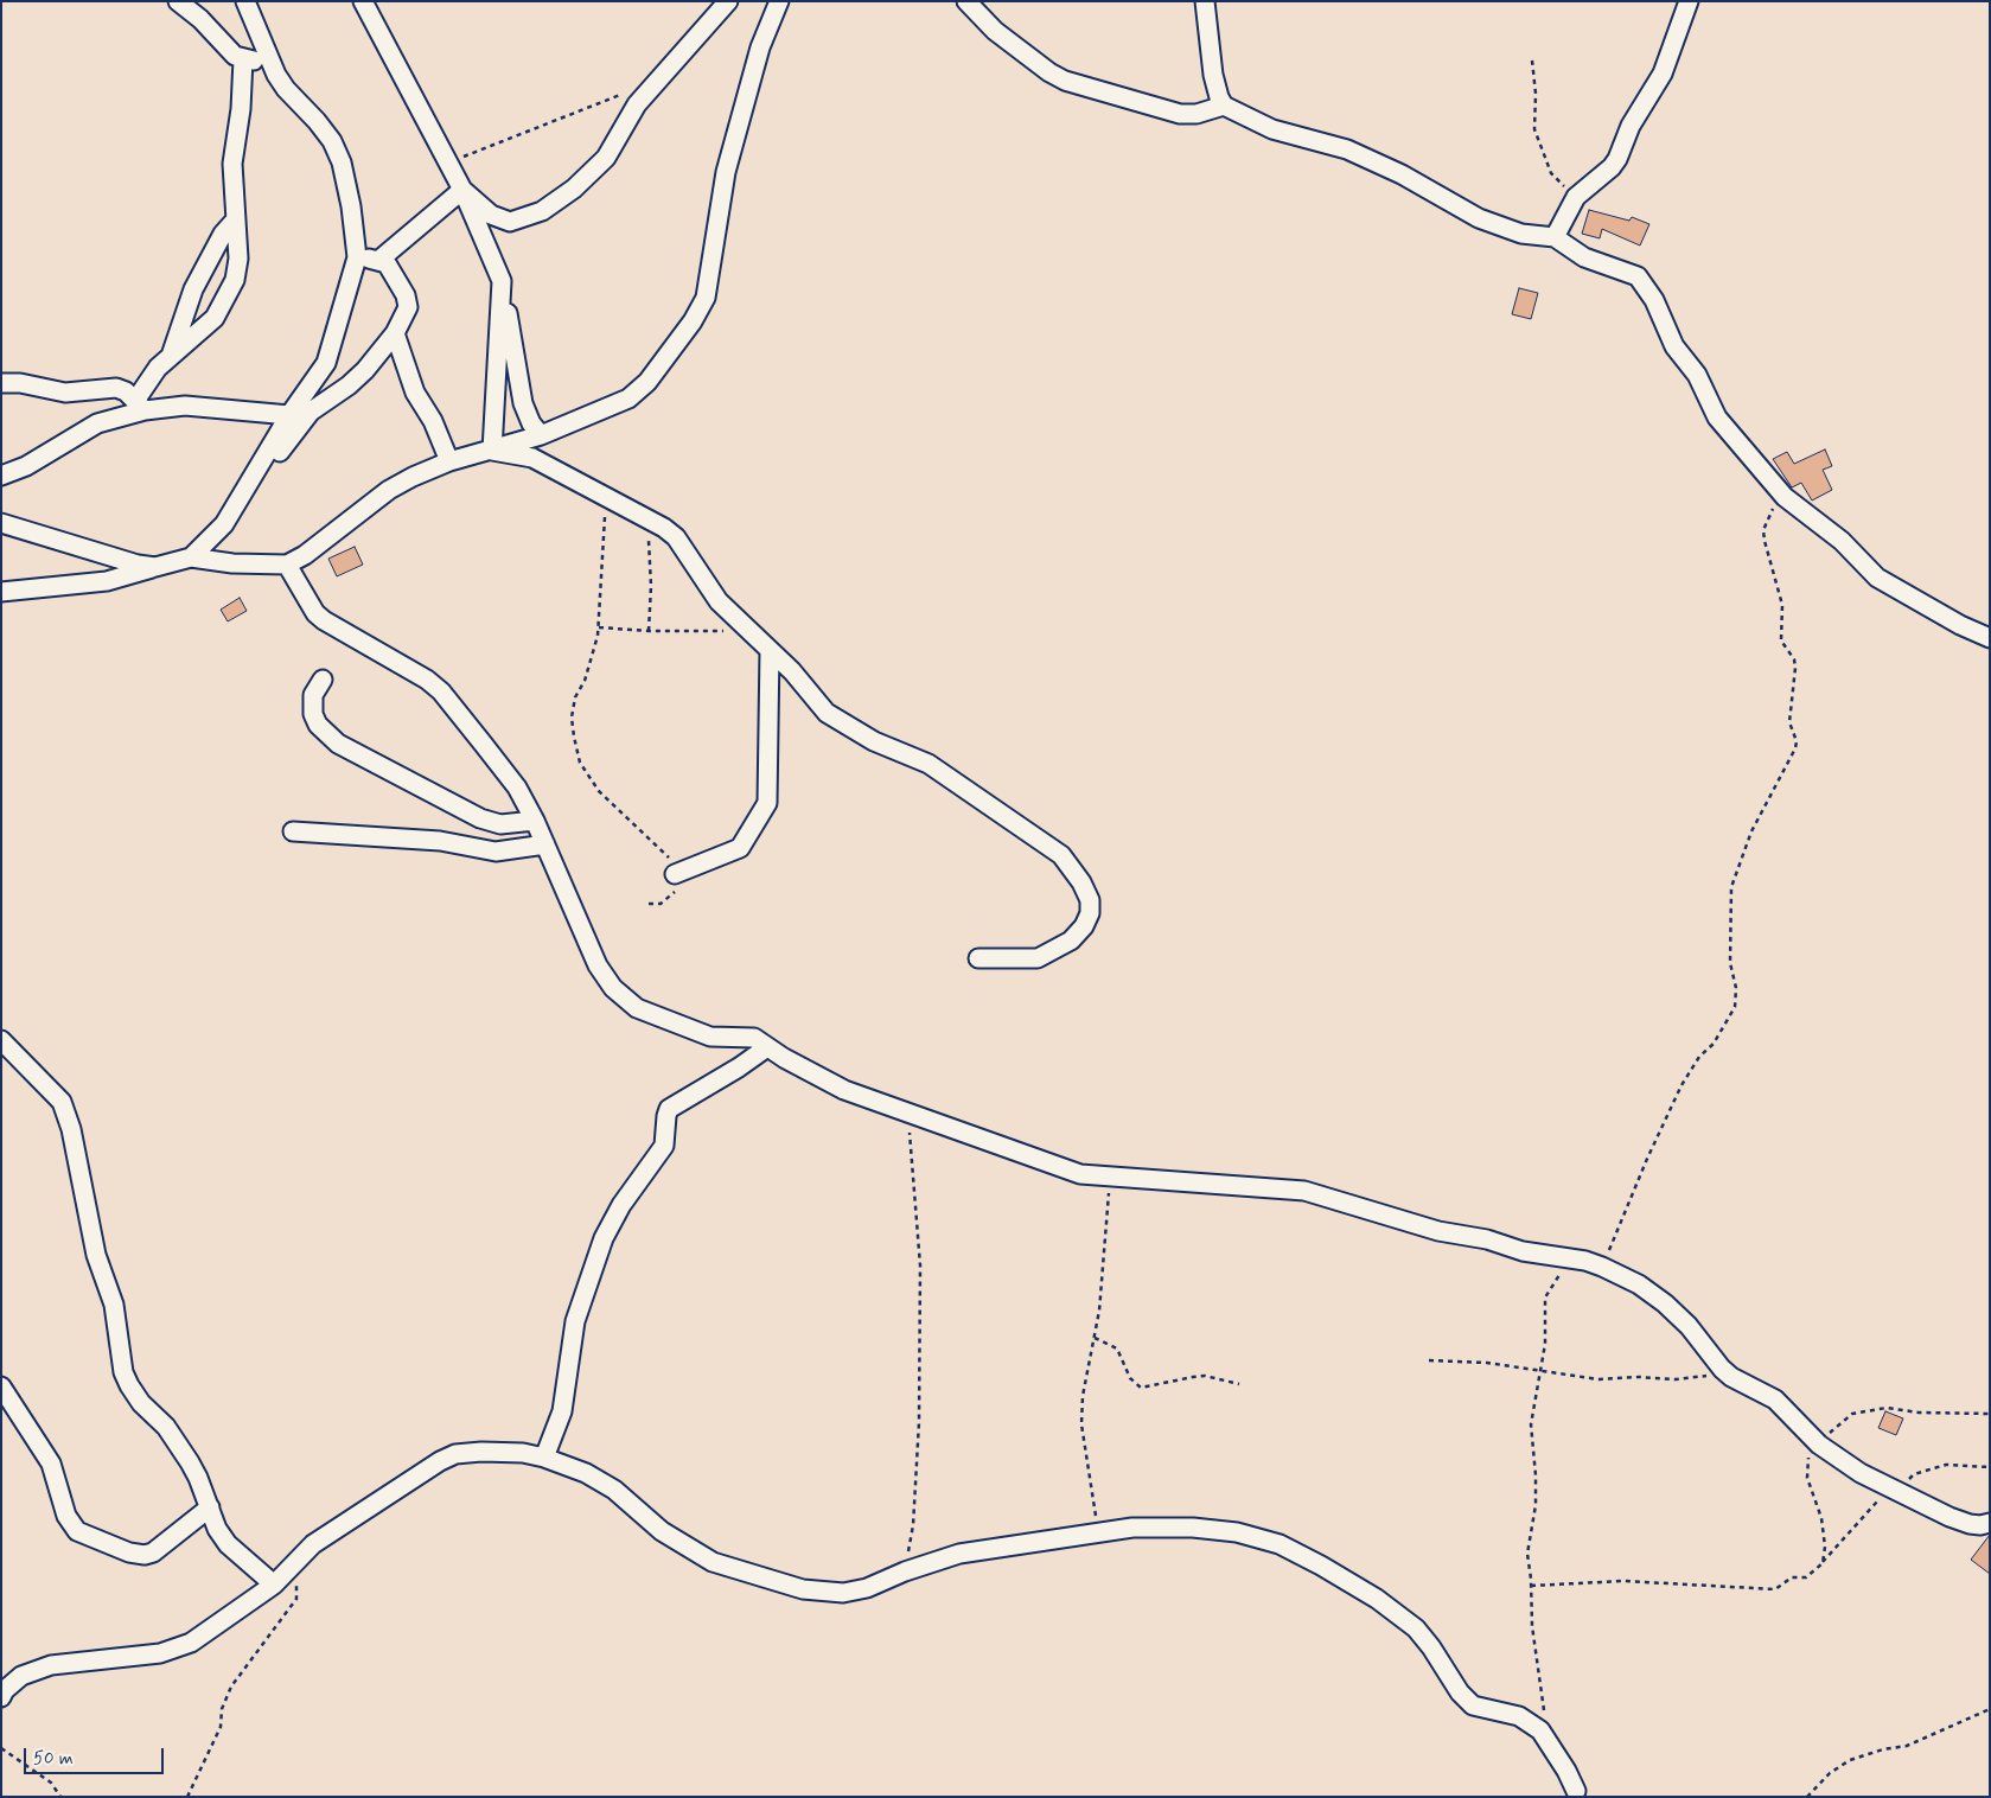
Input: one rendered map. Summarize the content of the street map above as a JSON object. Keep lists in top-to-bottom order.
{
  "scale_bar": "50 m"
}
